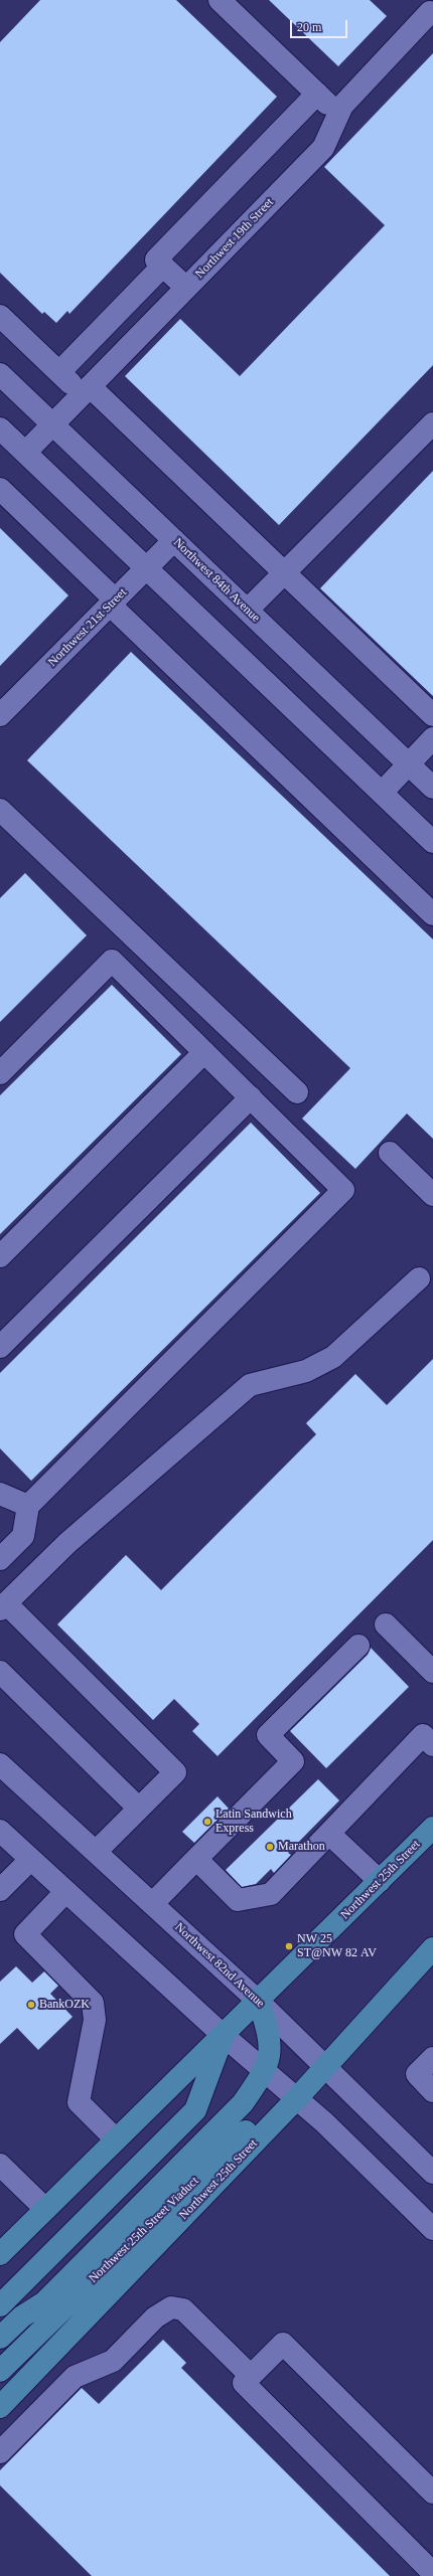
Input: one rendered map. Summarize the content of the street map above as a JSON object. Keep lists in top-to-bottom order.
{
  "streets": {
    "main road": ["Northwest 25th Street", "Northwest 25th Street Viaduct"],
    "street": [
      "Northwest 19th Street",
      "Northwest 84th Avenue",
      "Northwest 21st Street",
      "Northwest 82nd Avenue"
    ]
  },
  "crossings": [
    ["Northwest 19th Street", "Northwest 84th Avenue"],
    ["Northwest 84th Avenue", "Northwest 21st Street"],
    ["Northwest 25th Street", "Northwest 82nd Avenue"],
    ["Northwest 25th Street", "Northwest 25th Street Viaduct"]
  ],
  "places": [
    "Latin Sandwich Express",
    "Marathon",
    "NW 25 ST@NW 82 AV",
    "BankOZK"
  ],
  "scale_bar": "20 m"
}
